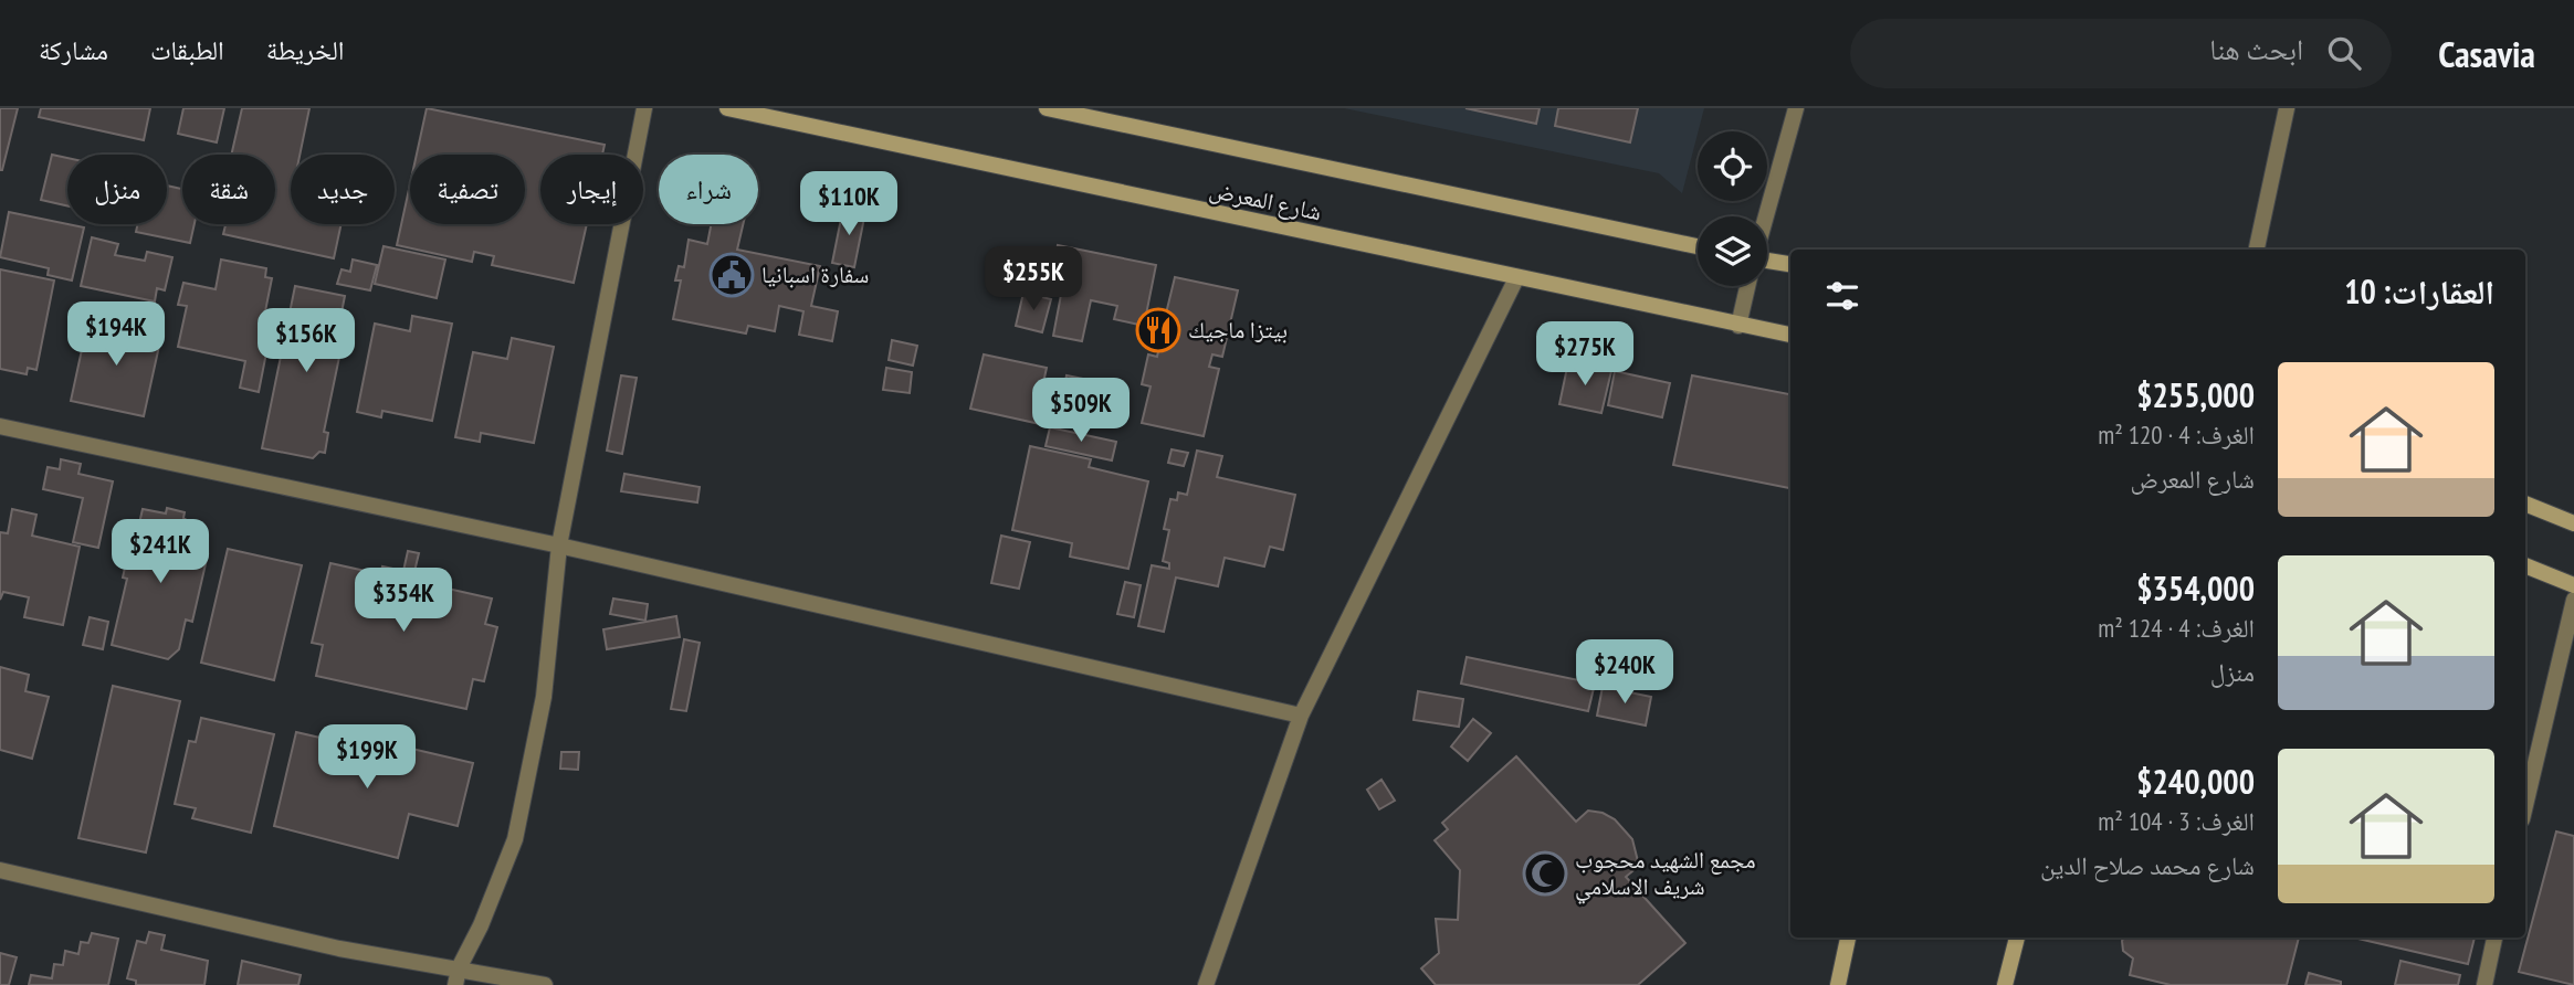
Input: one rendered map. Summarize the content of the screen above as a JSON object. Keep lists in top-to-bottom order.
{
  "streets": {
    "main road": ["شارع المعرض"]
  },
  "places": {
    "public building": ["سفارة اسبانيا"],
    "restaurant": ["بيتزا ماجيك"],
    "mosque": ["مجمع الشهيد محجوب شريف الاسلامي"]
  },
  "page": {
    "header": "Casavia",
    "search": "ابحث هنا",
    "nav": ["الخريطة", "الطبقات", "مشاركة"],
    "chip": [
      "شراء",
      "إيجار",
      "تصفية",
      "جديد",
      "شقة",
      "منزل"
    ],
    "price": [
      "$110K",
      "$255K",
      "$194K",
      "$156K",
      "$275K",
      "$509K",
      "$241K",
      "$354K",
      "$240K",
      "$199K"
    ],
    "heading": "العقارات: 10",
    "list": [
      {
        "name": "$255,000",
        "note": "الغرف: 4 · 120 m² · شارع المعرض"
      },
      {
        "name": "$354,000",
        "note": "الغرف: 4 · 124 m² · منزل"
      },
      {
        "name": "$240,000",
        "note": "الغرف: 3 · 104 m² · شارع محمد صلاح الدين"
      }
    ]
  }
}
